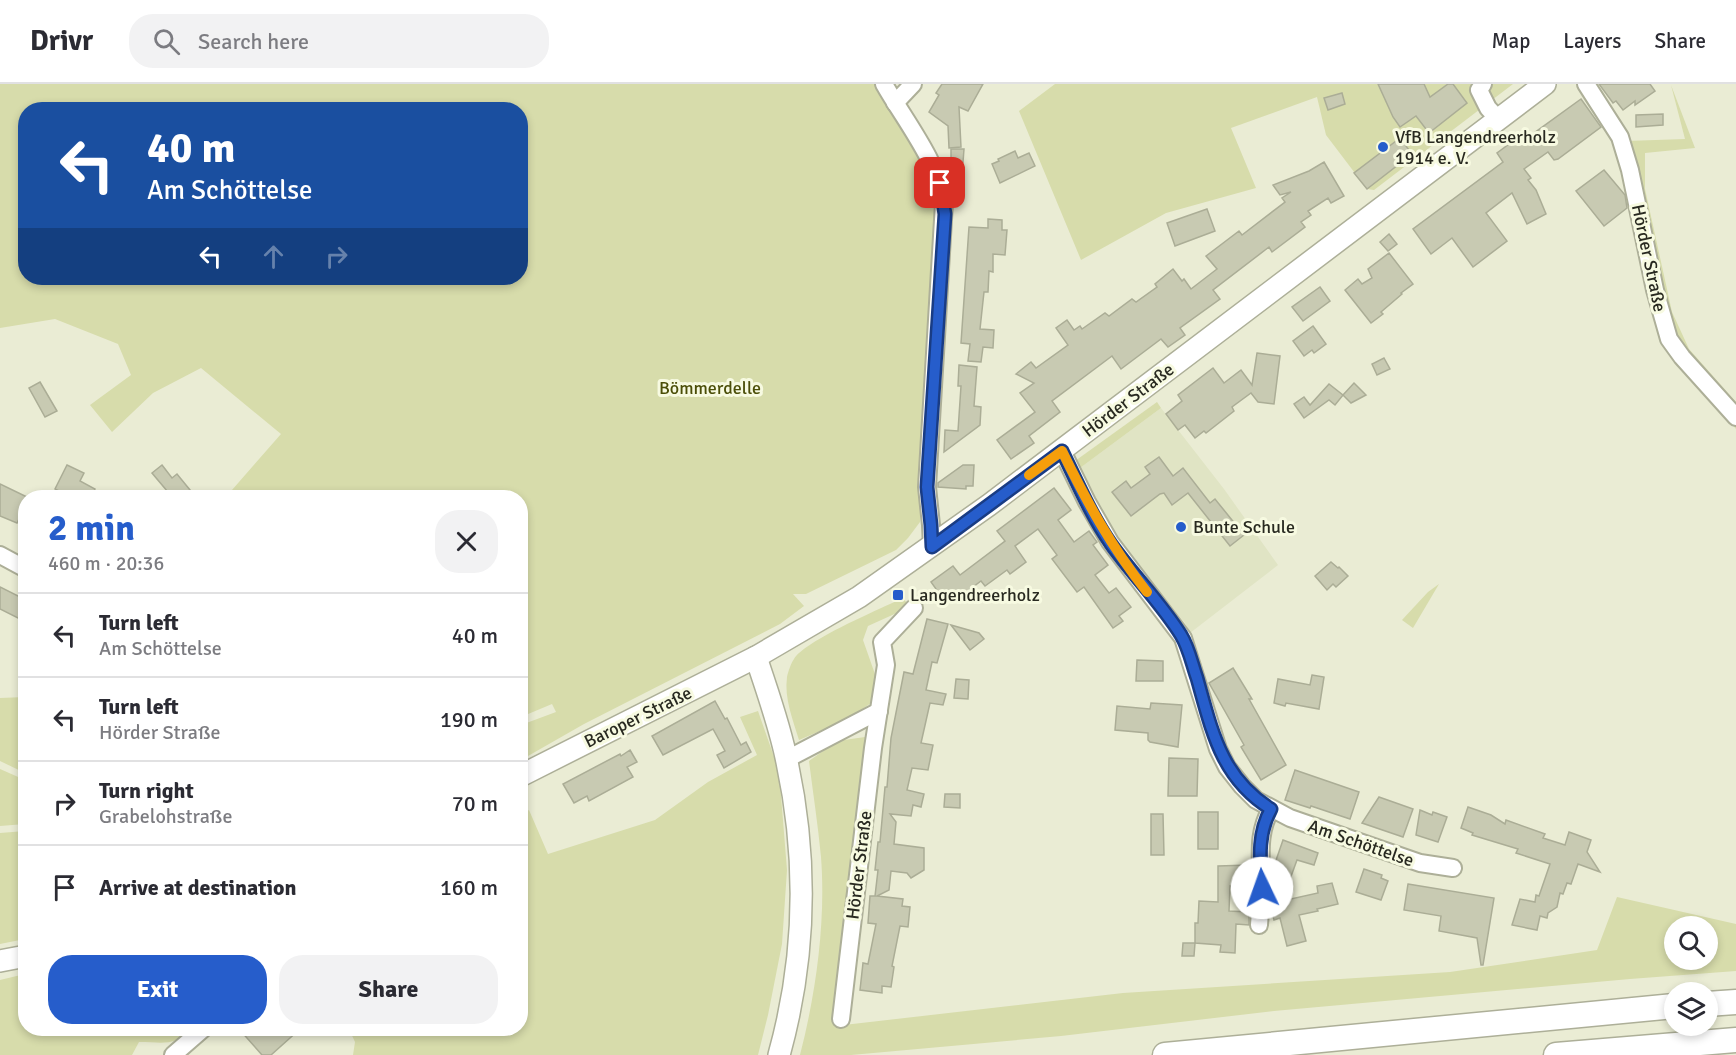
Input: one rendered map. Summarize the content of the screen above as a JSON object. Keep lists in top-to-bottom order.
{
  "streets": {
    "main road": ["Hörder Straße", "Baroper Straße"],
    "street": ["Am Schöttelse"]
  },
  "crossings": [
    ["Hörder Straße", "Baroper Straße"],
    ["Hörder Straße", "Am Schöttelse"]
  ],
  "parks": ["Bömmerdelle"],
  "places": {
    "other": ["VfB Langendreerholz 1914 e. V.", "Bunte Schule"],
    "transit": ["Langendreerholz"]
  },
  "page": {
    "header": "Drivr",
    "search": "Search here",
    "nav": ["Map", "Layers", "Share"],
    "turn": ["40 m", "Am Schöttelse"],
    "heading": ["2 min", "460 m · 20:36"],
    "list": [
      {
        "name": "Turn left",
        "note": "Am Schöttelse",
        "value": "40 m"
      },
      {
        "name": "Turn left",
        "note": "Hörder Straße",
        "value": "190 m"
      },
      {
        "name": "Turn right",
        "note": "Grabelohstraße",
        "value": "70 m"
      },
      {
        "name": "Arrive at destination",
        "value": "160 m"
      }
    ],
    "buttons": ["Exit", "Share"]
  }
}
